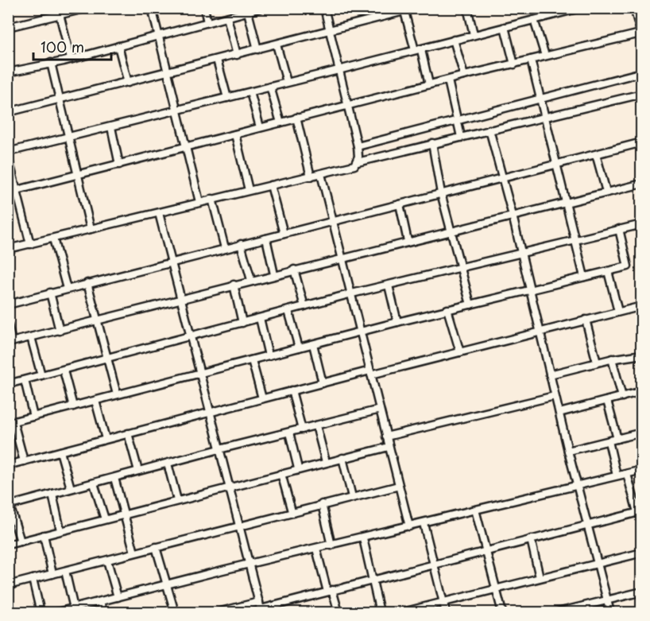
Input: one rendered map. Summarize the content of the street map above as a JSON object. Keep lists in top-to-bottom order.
{
  "scale_bar": "100 m"
}
